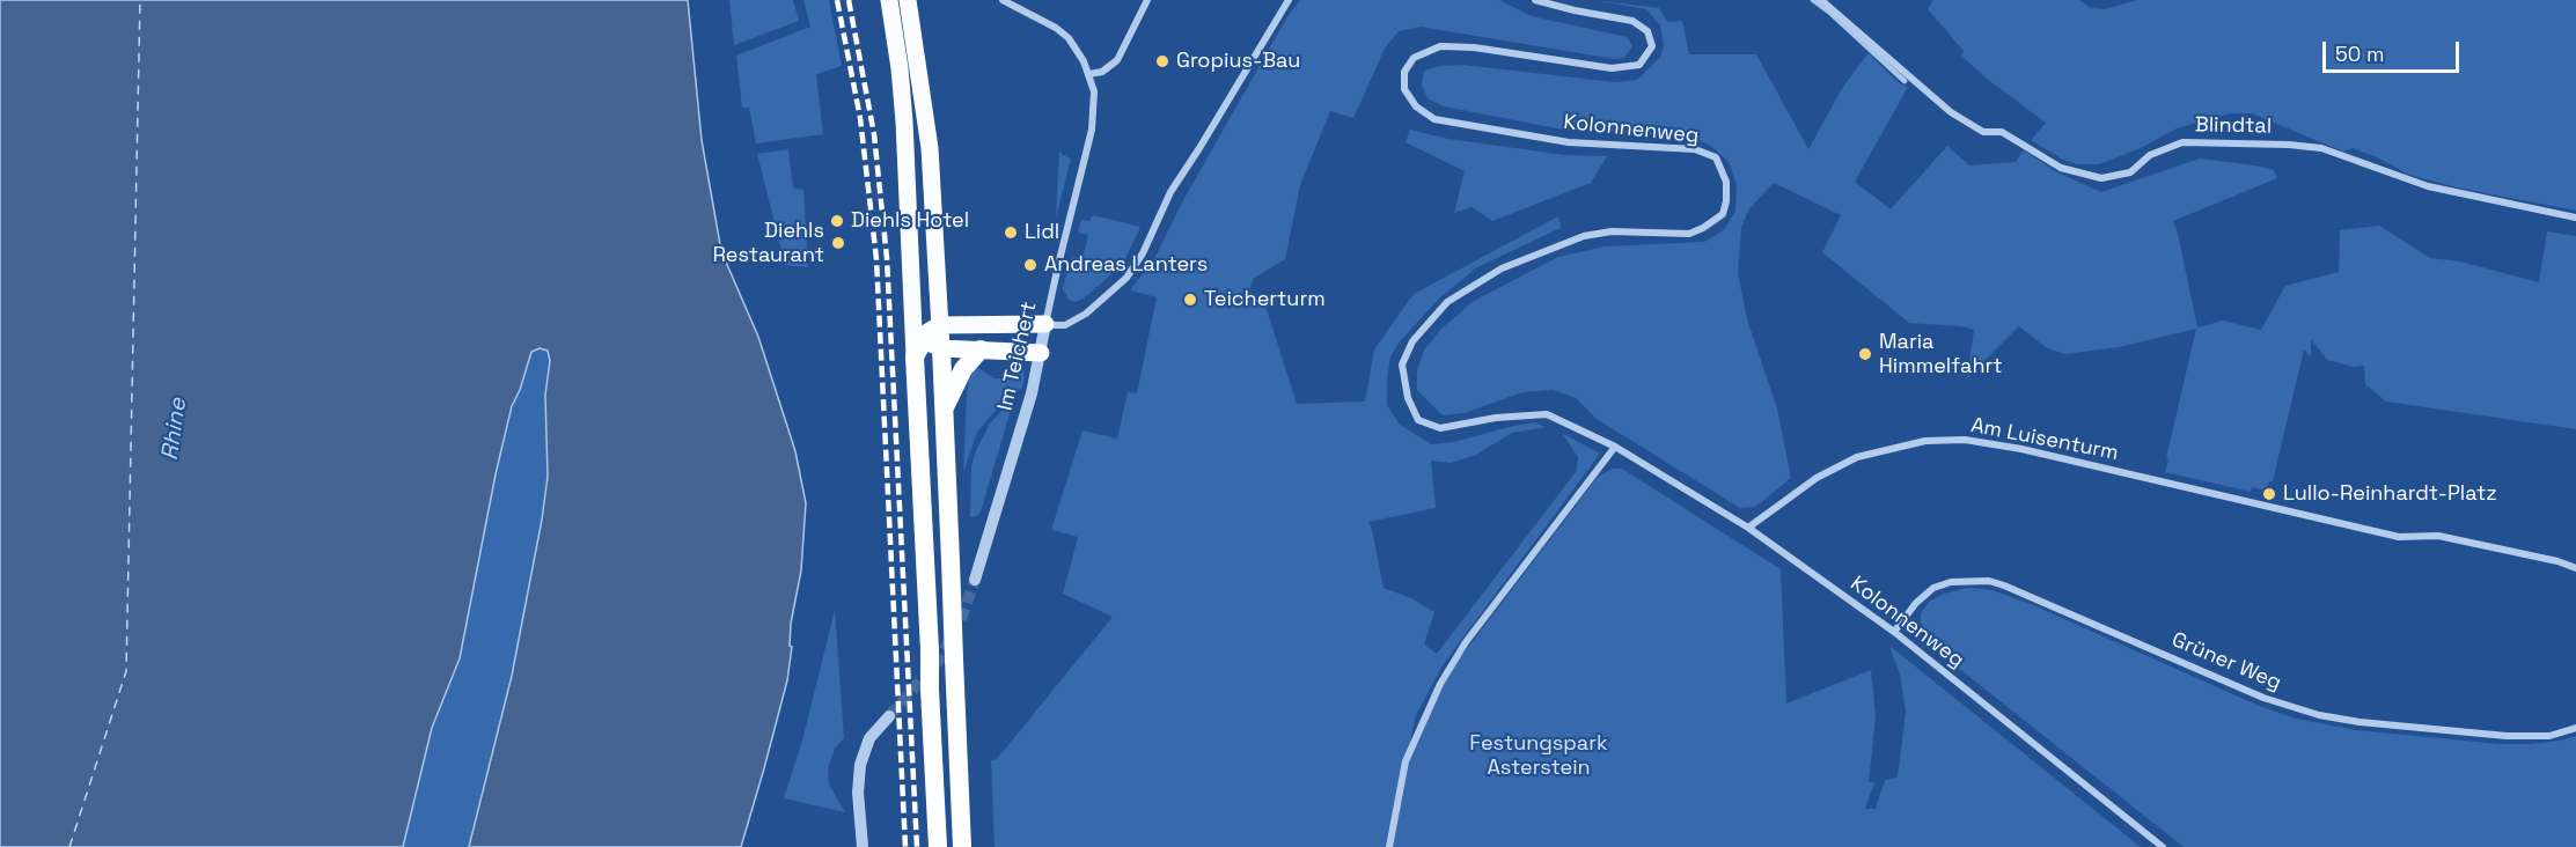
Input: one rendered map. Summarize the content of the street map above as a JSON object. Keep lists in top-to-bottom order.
{
  "streets": {
    "street": [
      "Blindtal",
      "Kolonnenweg",
      "Im Teichert",
      "Am Luisenturm",
      "Grüner Weg"
    ]
  },
  "crossings": [
    ["Kolonnenweg", "Am Luisenturm"],
    ["Kolonnenweg", "Grüner Weg"]
  ],
  "water": ["Rhine"],
  "parks": ["Festungspark Asterstein"],
  "places": [
    "Gropius-Bau",
    "Diehls Hotel",
    "Lidl",
    "Diehls Restaurant",
    "Andreas Lanters",
    "Teicherturm",
    "Maria Himmelfahrt",
    "Lullo-Reinhardt-Platz"
  ],
  "scale_bar": "50 m"
}
